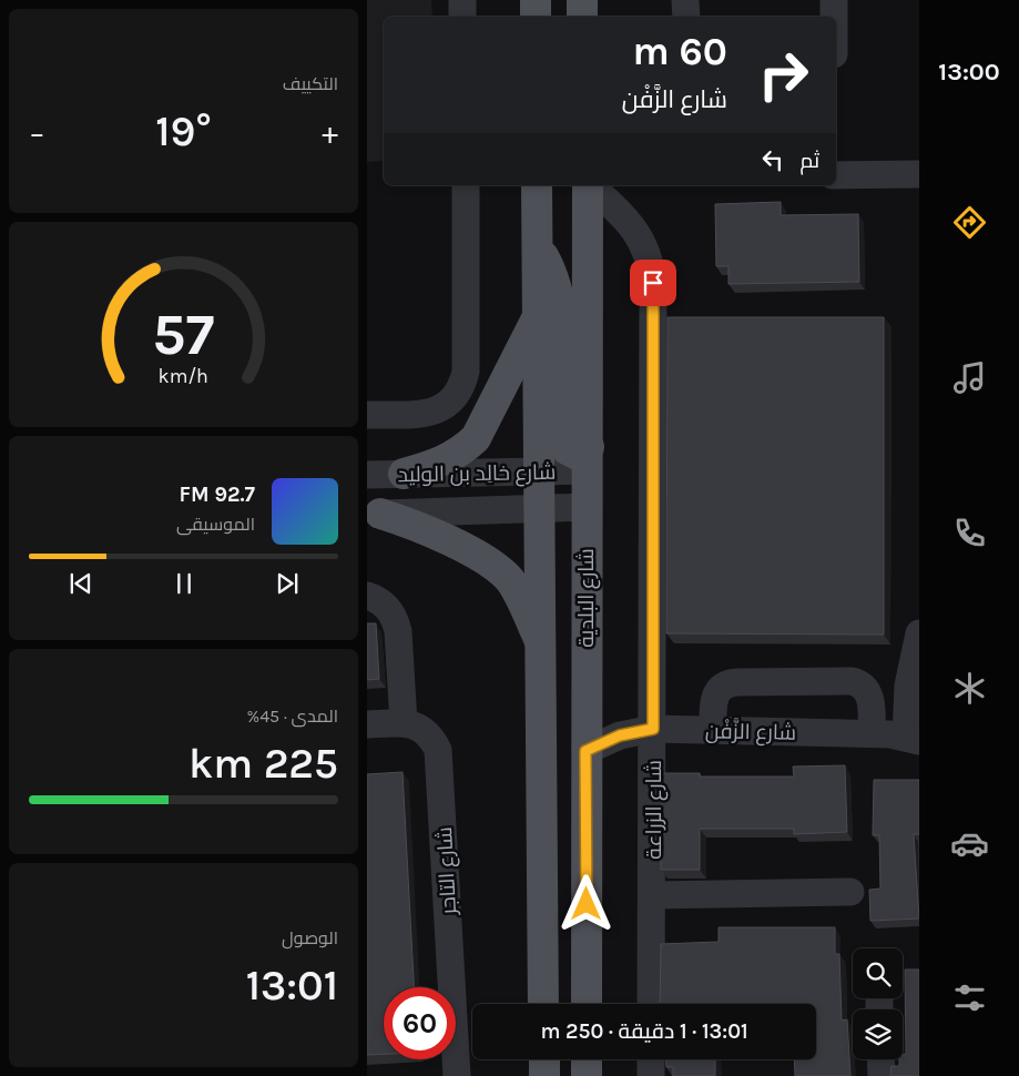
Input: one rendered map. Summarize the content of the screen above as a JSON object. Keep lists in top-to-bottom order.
{
  "streets": {
    "main road": ["شارع البلدية"],
    "street": [
      "شارع خالِد بن الوليد",
      "شارع الزَّفْن",
      "شارع الزراعة",
      "شارع التاجر"
    ]
  },
  "crossings": [
    ["شارع خالِد بن الوليد", "شارع البلدية"],
    ["شارع البلدية", "شارع الزَّفْن"],
    ["شارع الزَّفْن", "شارع الزراعة"]
  ],
  "page": {
    "tabs": "13:00",
    "tile": [
      "التكييف",
      ["المدى · 45%", "225 km"],
      ["الوصول", "13:01"]
    ],
    "turn": ["60 m", "شارع الزَّفْن"],
    "heat": ["−", "19°", "+"],
    "then": "ثم",
    "song": ["92.7 FM", "الموسيقى"],
    "limit": "60",
    "trip": "13:01 · 1 دقيقة · 250 m",
    "gauge": ["57", "km/h"]
  }
}
